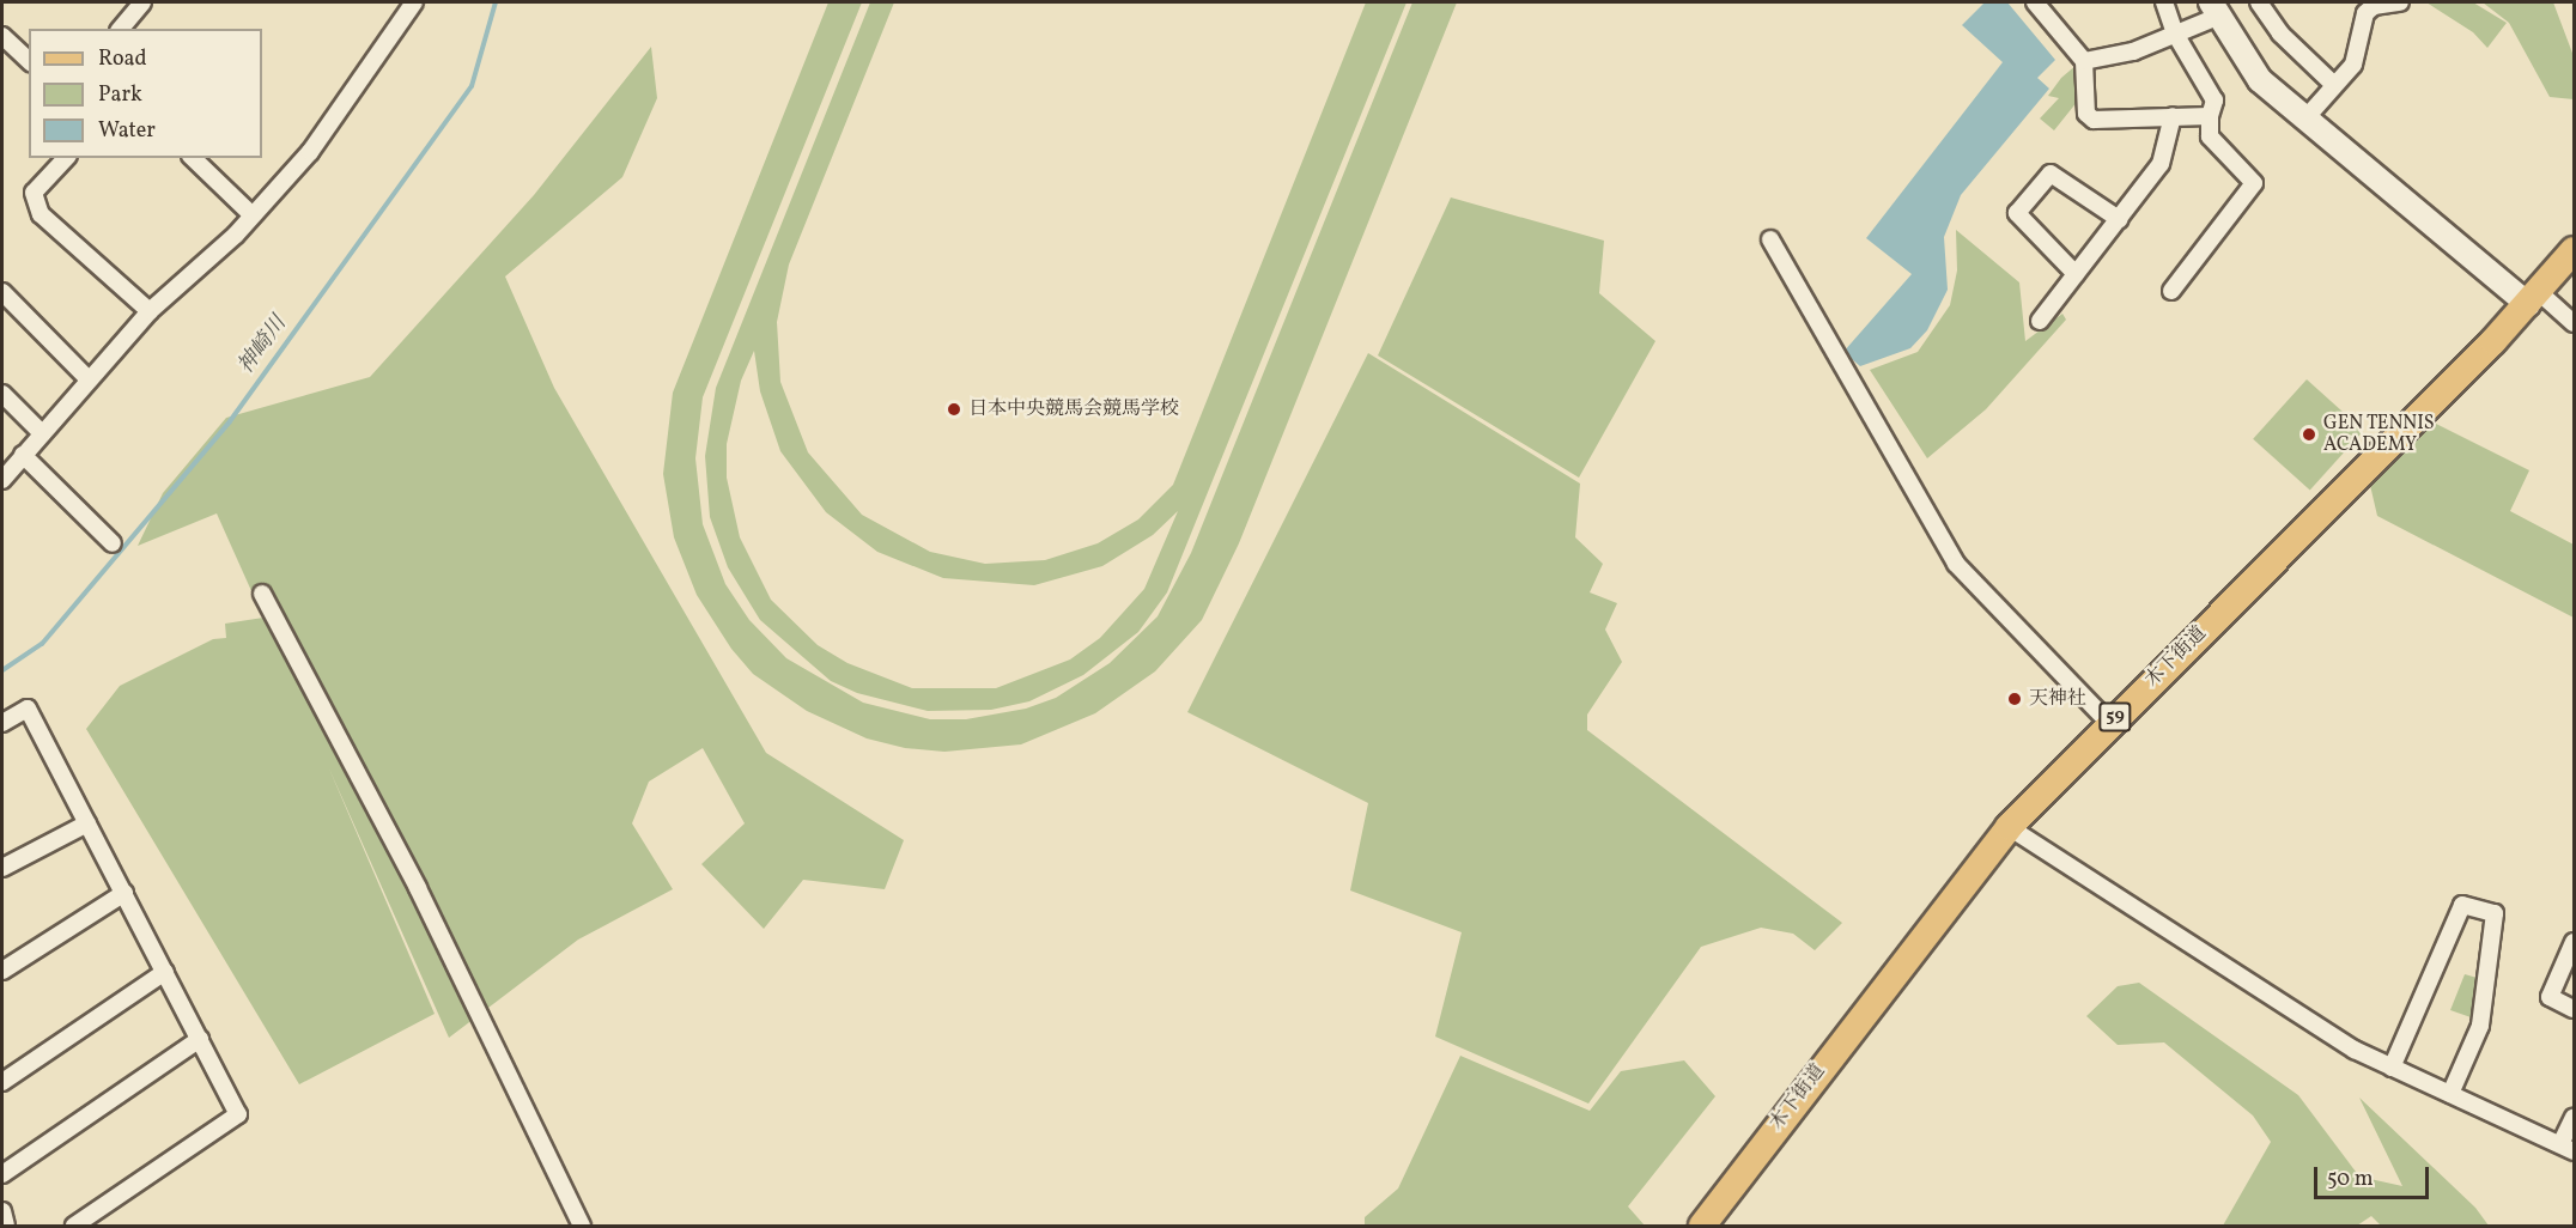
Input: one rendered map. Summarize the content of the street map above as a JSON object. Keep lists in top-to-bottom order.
{
  "streets": {
    "main road": ["木下街道", "59"]
  },
  "water": ["神崎川"],
  "places": ["日本中央競馬会競馬学校", "GEN TENNIS ACADEMY", "天神社"],
  "legend": ["Road", "Park", "Water"],
  "scale_bar": "50 m"
}
